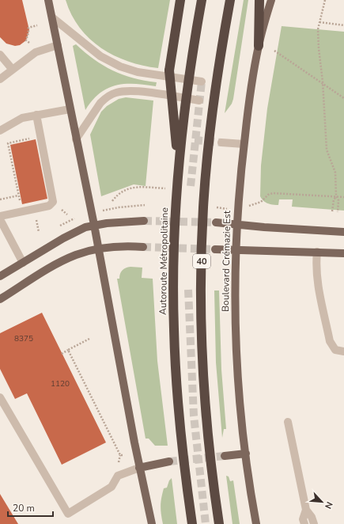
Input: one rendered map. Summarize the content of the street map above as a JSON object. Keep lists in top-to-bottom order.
{
  "streets": {
    "highway": ["Autoroute Métropolitaine", "40"],
    "main road": ["Boulevard Crémazie Est"]
  },
  "house_numbers": ["8375", "1120"],
  "scale_bar": "20 m",
  "north": "bottom right"
}
